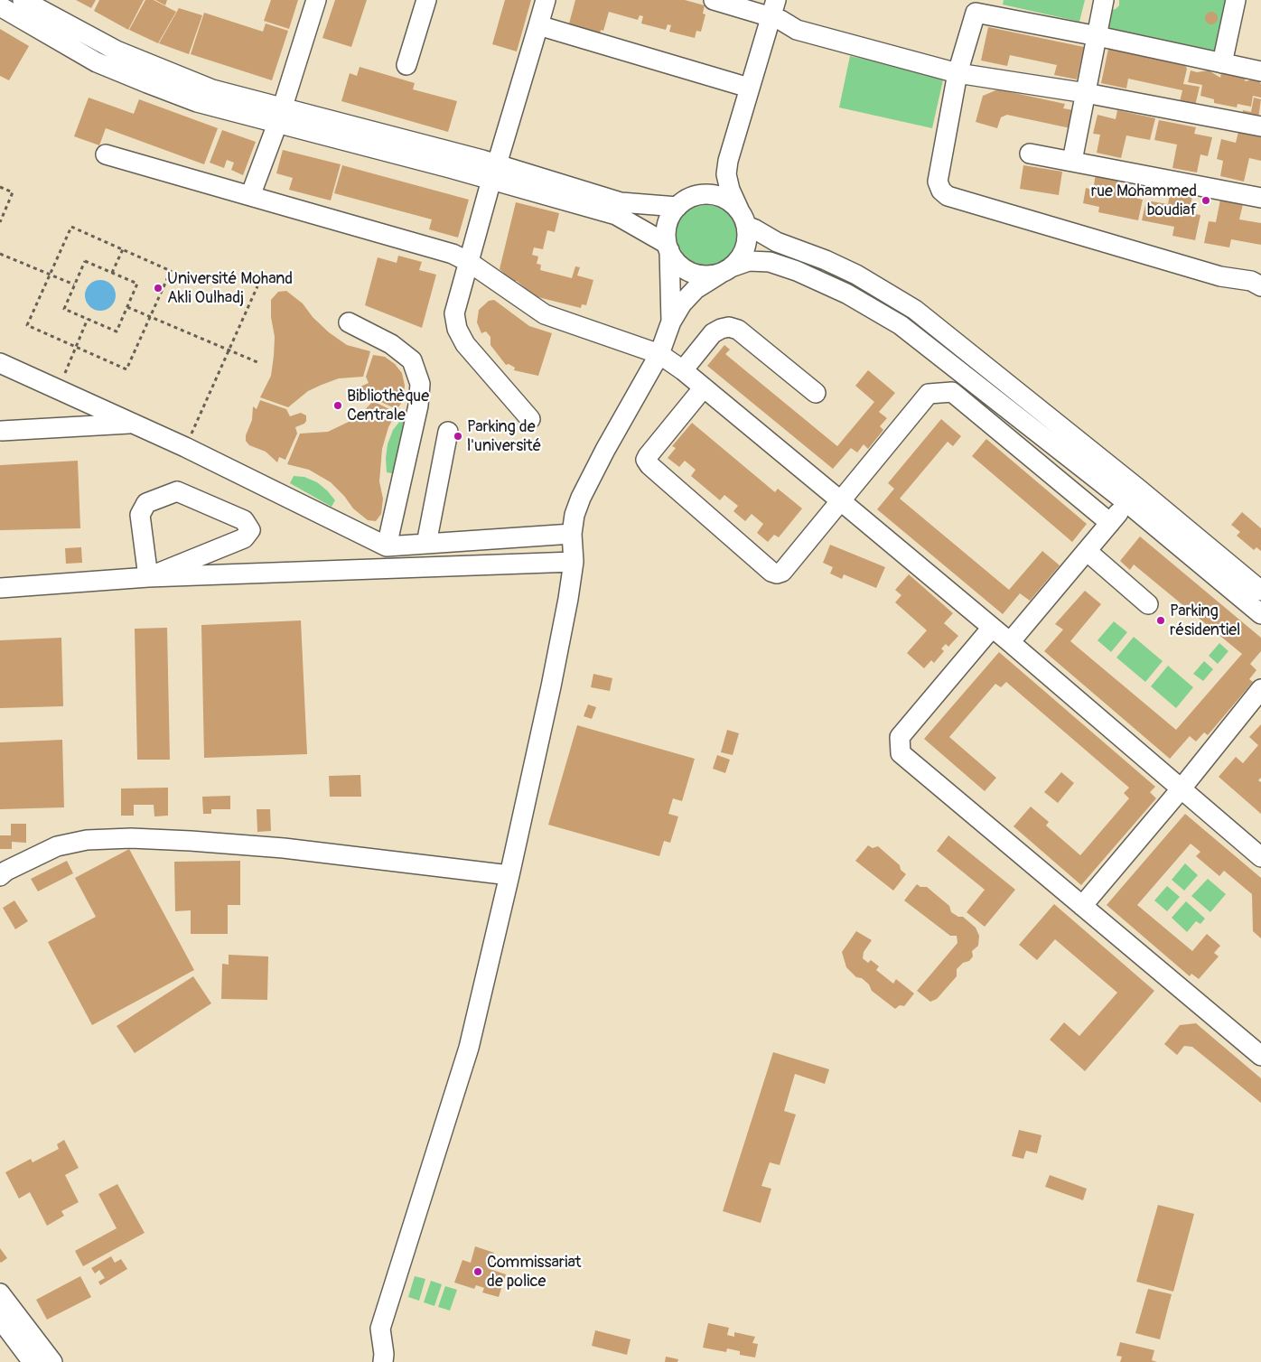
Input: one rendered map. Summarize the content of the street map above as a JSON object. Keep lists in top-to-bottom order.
{
  "places": [
    "rue Mohammed boudiaf",
    "Université Mohand Akli Oulhadj",
    "Bibliothèque Centrale",
    "Parking de l'université",
    "Parking résidentiel",
    "Commissariat de police"
  ]
}
